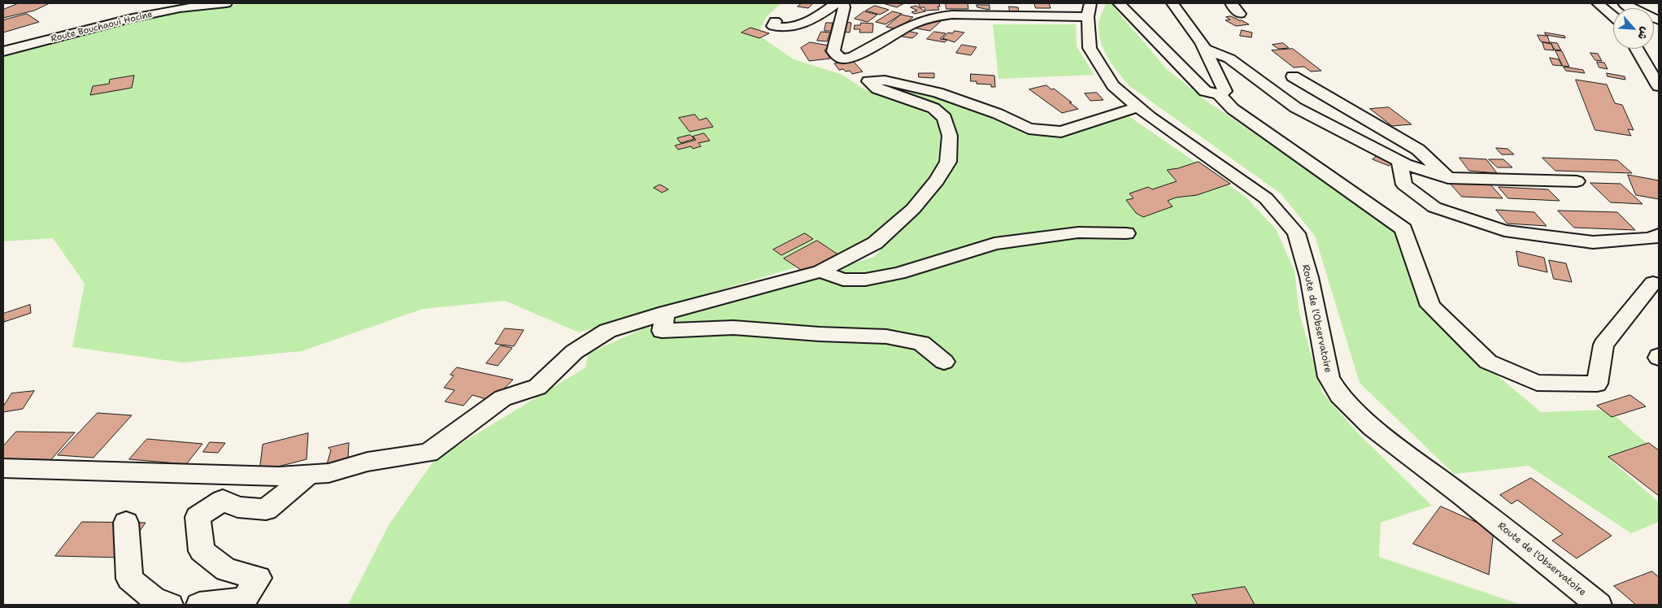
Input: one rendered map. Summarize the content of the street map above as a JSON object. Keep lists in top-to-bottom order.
{
  "streets": {
    "street": ["Route Bouchaoui Hocine", "Route de l'Observatoire"]
  },
  "north": "bottom right"
}
